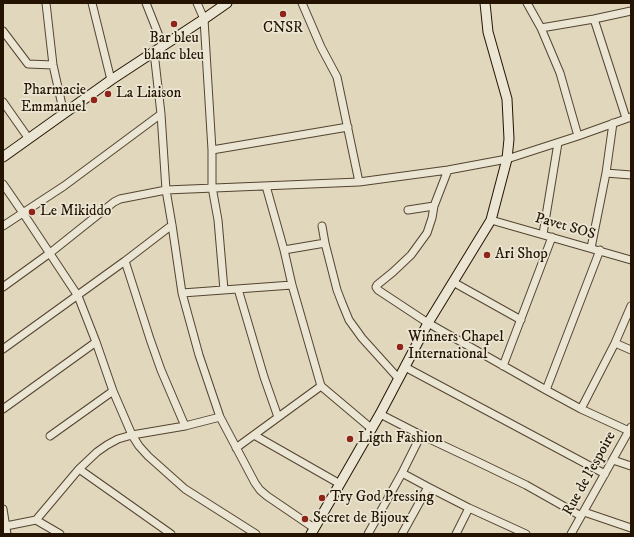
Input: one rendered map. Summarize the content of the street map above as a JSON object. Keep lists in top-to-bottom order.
{
  "streets": {
    "street": ["Pavet SOS", "Rue de l'espoire"]
  },
  "places": [
    "CNSR",
    "Bar bleu blanc bleu",
    "La Liaison",
    "Pharmacie Emmanuel",
    "Le Mikiddo",
    "Ari Shop",
    "Winners Chapel International",
    "Ligth Fashion",
    "Try God Pressing",
    "Secret de Bijoux"
  ]
}
